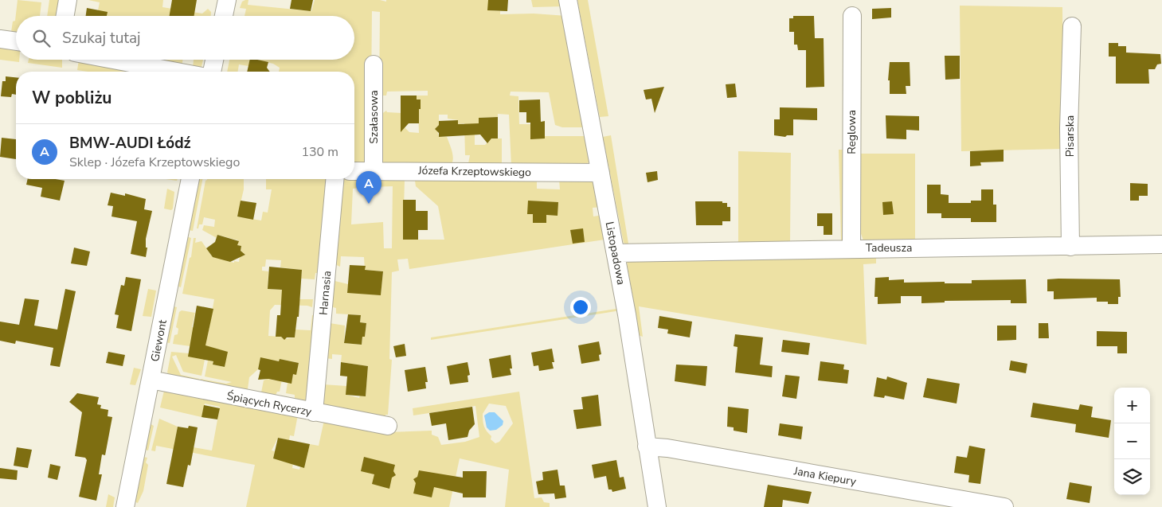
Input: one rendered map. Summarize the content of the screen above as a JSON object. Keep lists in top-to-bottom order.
{
  "streets": {
    "street": [
      "Szałasowa",
      "Reglowa",
      "Pisarska",
      "Józefa Krzeptowskiego",
      "Tadeusza",
      "Listopadowa",
      "Harnasia",
      "Giewont",
      "Śpiących Rycerzy",
      "Jana Kiepury"
    ]
  },
  "crossings": [
    ["Szałasowa", "Józefa Krzeptowskiego"],
    ["Reglowa", "Tadeusza"],
    ["Pisarska", "Tadeusza"],
    ["Józefa Krzeptowskiego", "Listopadowa"],
    ["Tadeusza", "Listopadowa"],
    ["Listopadowa", "Jana Kiepury"],
    ["Harnasia", "Śpiących Rycerzy"],
    ["Giewont", "Śpiących Rycerzy"]
  ],
  "page": {
    "search": "Szukaj tutaj",
    "heading": "W pobliżu",
    "list": [
      {
        "mark": "A",
        "name": "BMW-AUDI Łódź",
        "note": "Sklep · Józefa Krzeptowskiego",
        "value": "130 m"
      }
    ],
    "pins": "A",
    "map_buttons": ["+", "−"]
  }
}
